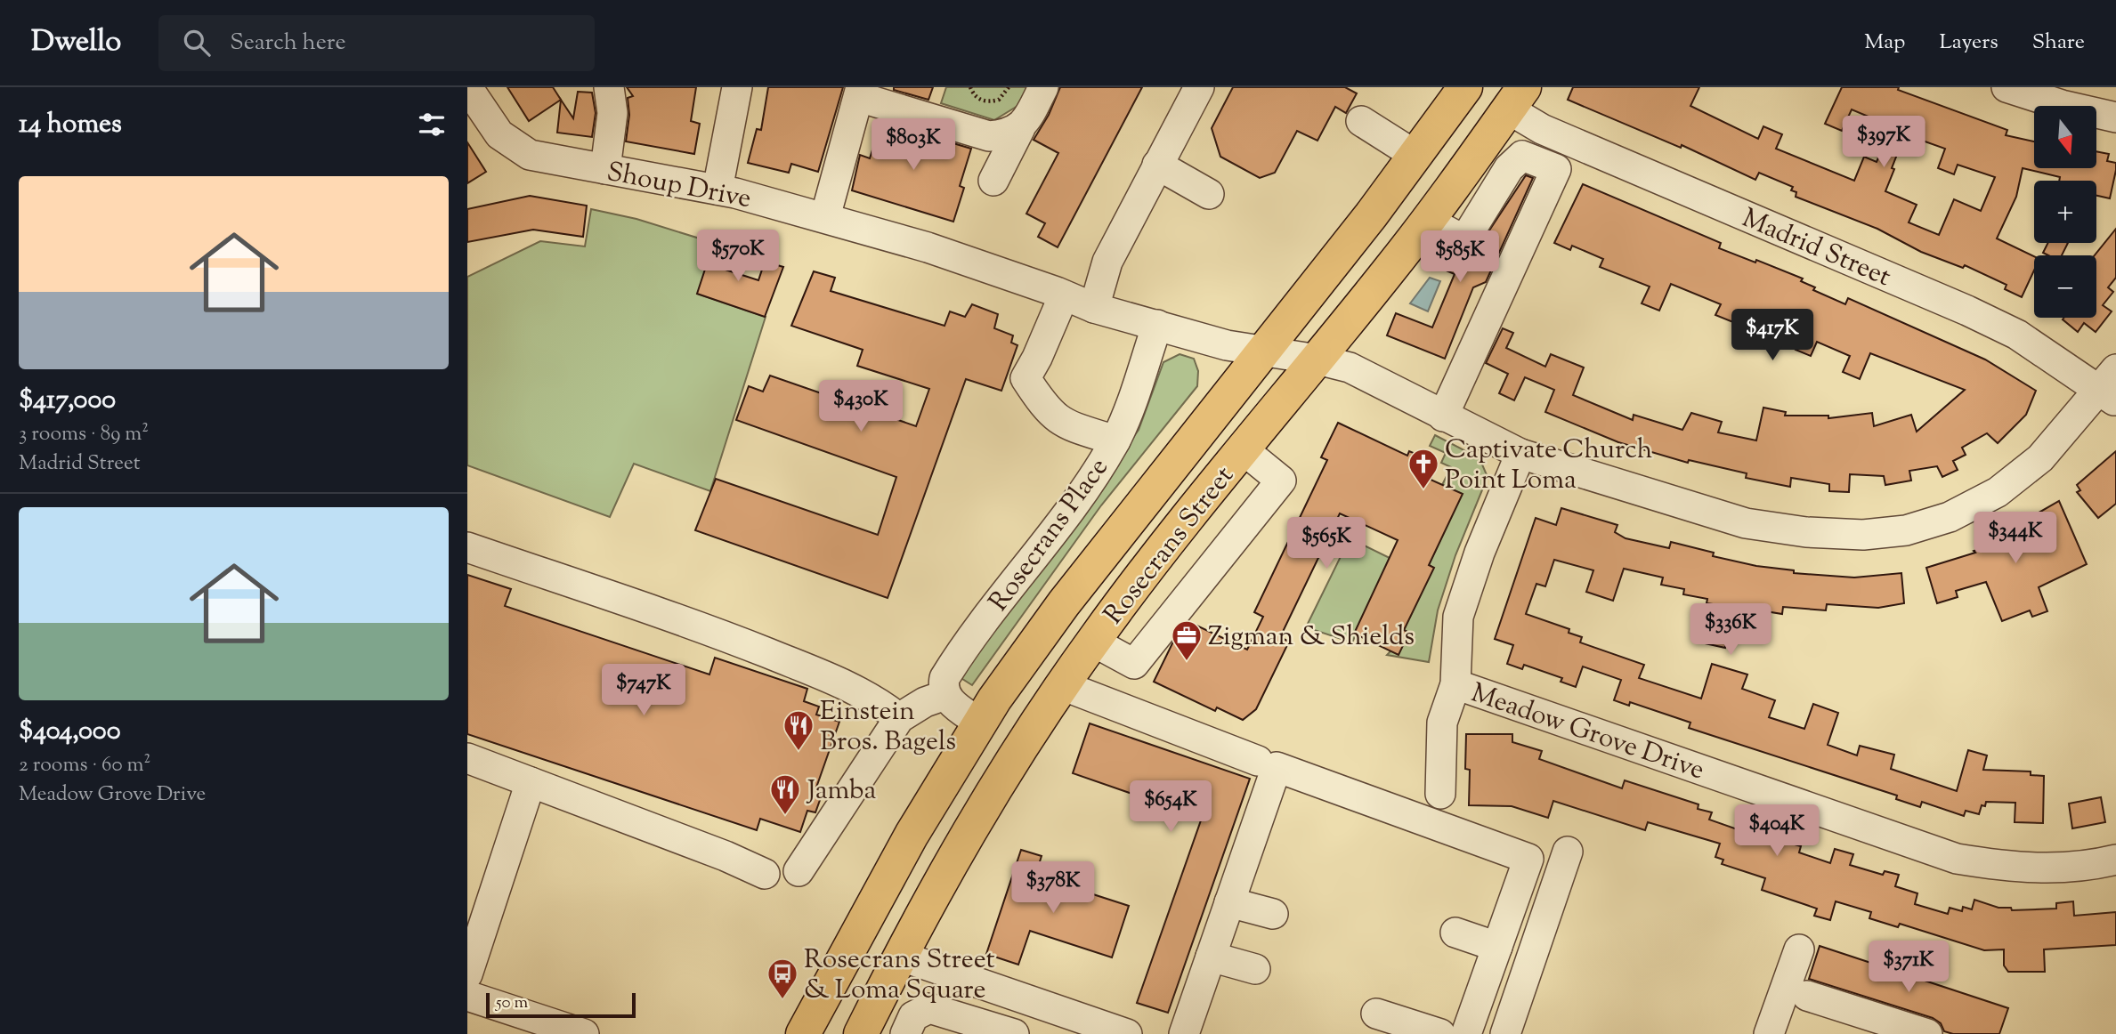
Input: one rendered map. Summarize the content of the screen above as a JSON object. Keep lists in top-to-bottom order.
{
  "streets": {
    "main road": ["Rosecrans Street"],
    "street": [
      "Shoup Drive",
      "Madrid Street",
      "Rosecrans Place",
      "Meadow Grove Drive"
    ]
  },
  "crossings": [
    ["Shoup Drive", "Madrid Street"],
    ["Shoup Drive", "Rosecrans Place"],
    ["Shoup Drive", "Rosecrans Street"],
    ["Madrid Street", "Rosecrans Street"]
  ],
  "places": {
    "church": ["Captivate Church Point Loma"],
    "office": ["Zigman & Shields"],
    "restaurant": ["Einstein Bros. Bagels", "Jamba"],
    "bus stop": ["Rosecrans Street & Loma Square"]
  },
  "scale_bar": "50 m",
  "north": "bottom",
  "page": {
    "header": "Dwello",
    "search": "Search here",
    "nav": ["Map", "Layers", "Share"],
    "heading": "14 homes",
    "map_buttons": ["+", "−"],
    "price": [
      "$397K",
      "$803K",
      "$570K",
      "$585K",
      "$417K",
      "$430K",
      "$344K",
      "$565K",
      "$336K",
      "$747K",
      "$654K",
      "$404K",
      "$378K",
      "$371K"
    ],
    "list": [
      {
        "name": "$417,000",
        "note": "3 rooms · 89 m² · Madrid Street"
      },
      {
        "name": "$404,000",
        "note": "2 rooms · 60 m² · Meadow Grove Drive"
      }
    ],
    "scale": "50 m"
  }
}
